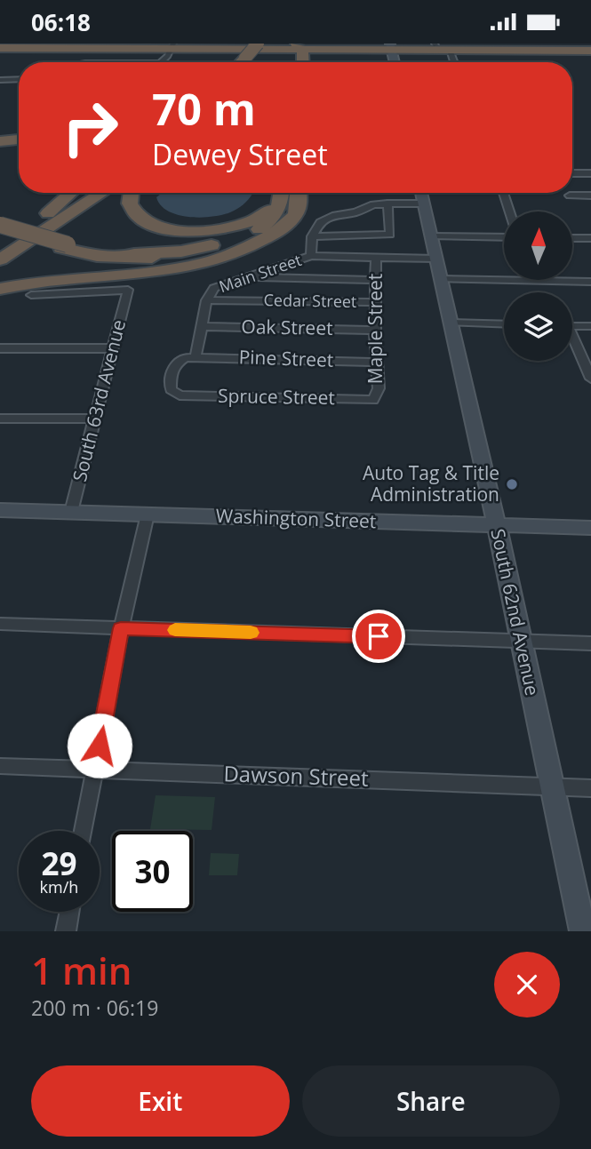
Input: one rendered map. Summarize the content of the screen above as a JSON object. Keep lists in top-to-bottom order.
{
  "streets": {
    "street": [
      "Main Street",
      "Cedar Street",
      "Oak Street",
      "Maple Street",
      "Pine Street",
      "Spruce Street",
      "South 63rd Avenue",
      "Washington Street",
      "South 62nd Avenue",
      "Dawson Street"
    ]
  },
  "crossings": [
    ["Main Street", "Cedar Street"],
    ["Main Street", "Oak Street"],
    ["Main Street", "Maple Street"],
    ["Main Street", "Pine Street"],
    ["Main Street", "Spruce Street"],
    ["Main Street", "South 62nd Avenue"],
    ["Cedar Street", "Maple Street"],
    ["Oak Street", "Maple Street"],
    ["Maple Street", "Pine Street"],
    ["Maple Street", "Spruce Street"],
    ["Pine Street", "Spruce Street"],
    ["South 63rd Avenue", "Washington Street"],
    ["Washington Street", "South 62nd Avenue"],
    ["South 62nd Avenue", "Dawson Street"]
  ],
  "places": ["Auto Tag & Title Administration"],
  "north": "top",
  "page": {
    "status": "06:18",
    "turn": ["70 m", "Dewey Street"],
    "speed": "29 km/h",
    "limit": "30",
    "heading": ["1 min", "200 m · 06:19"],
    "buttons": ["Exit", "Share"]
  }
}
